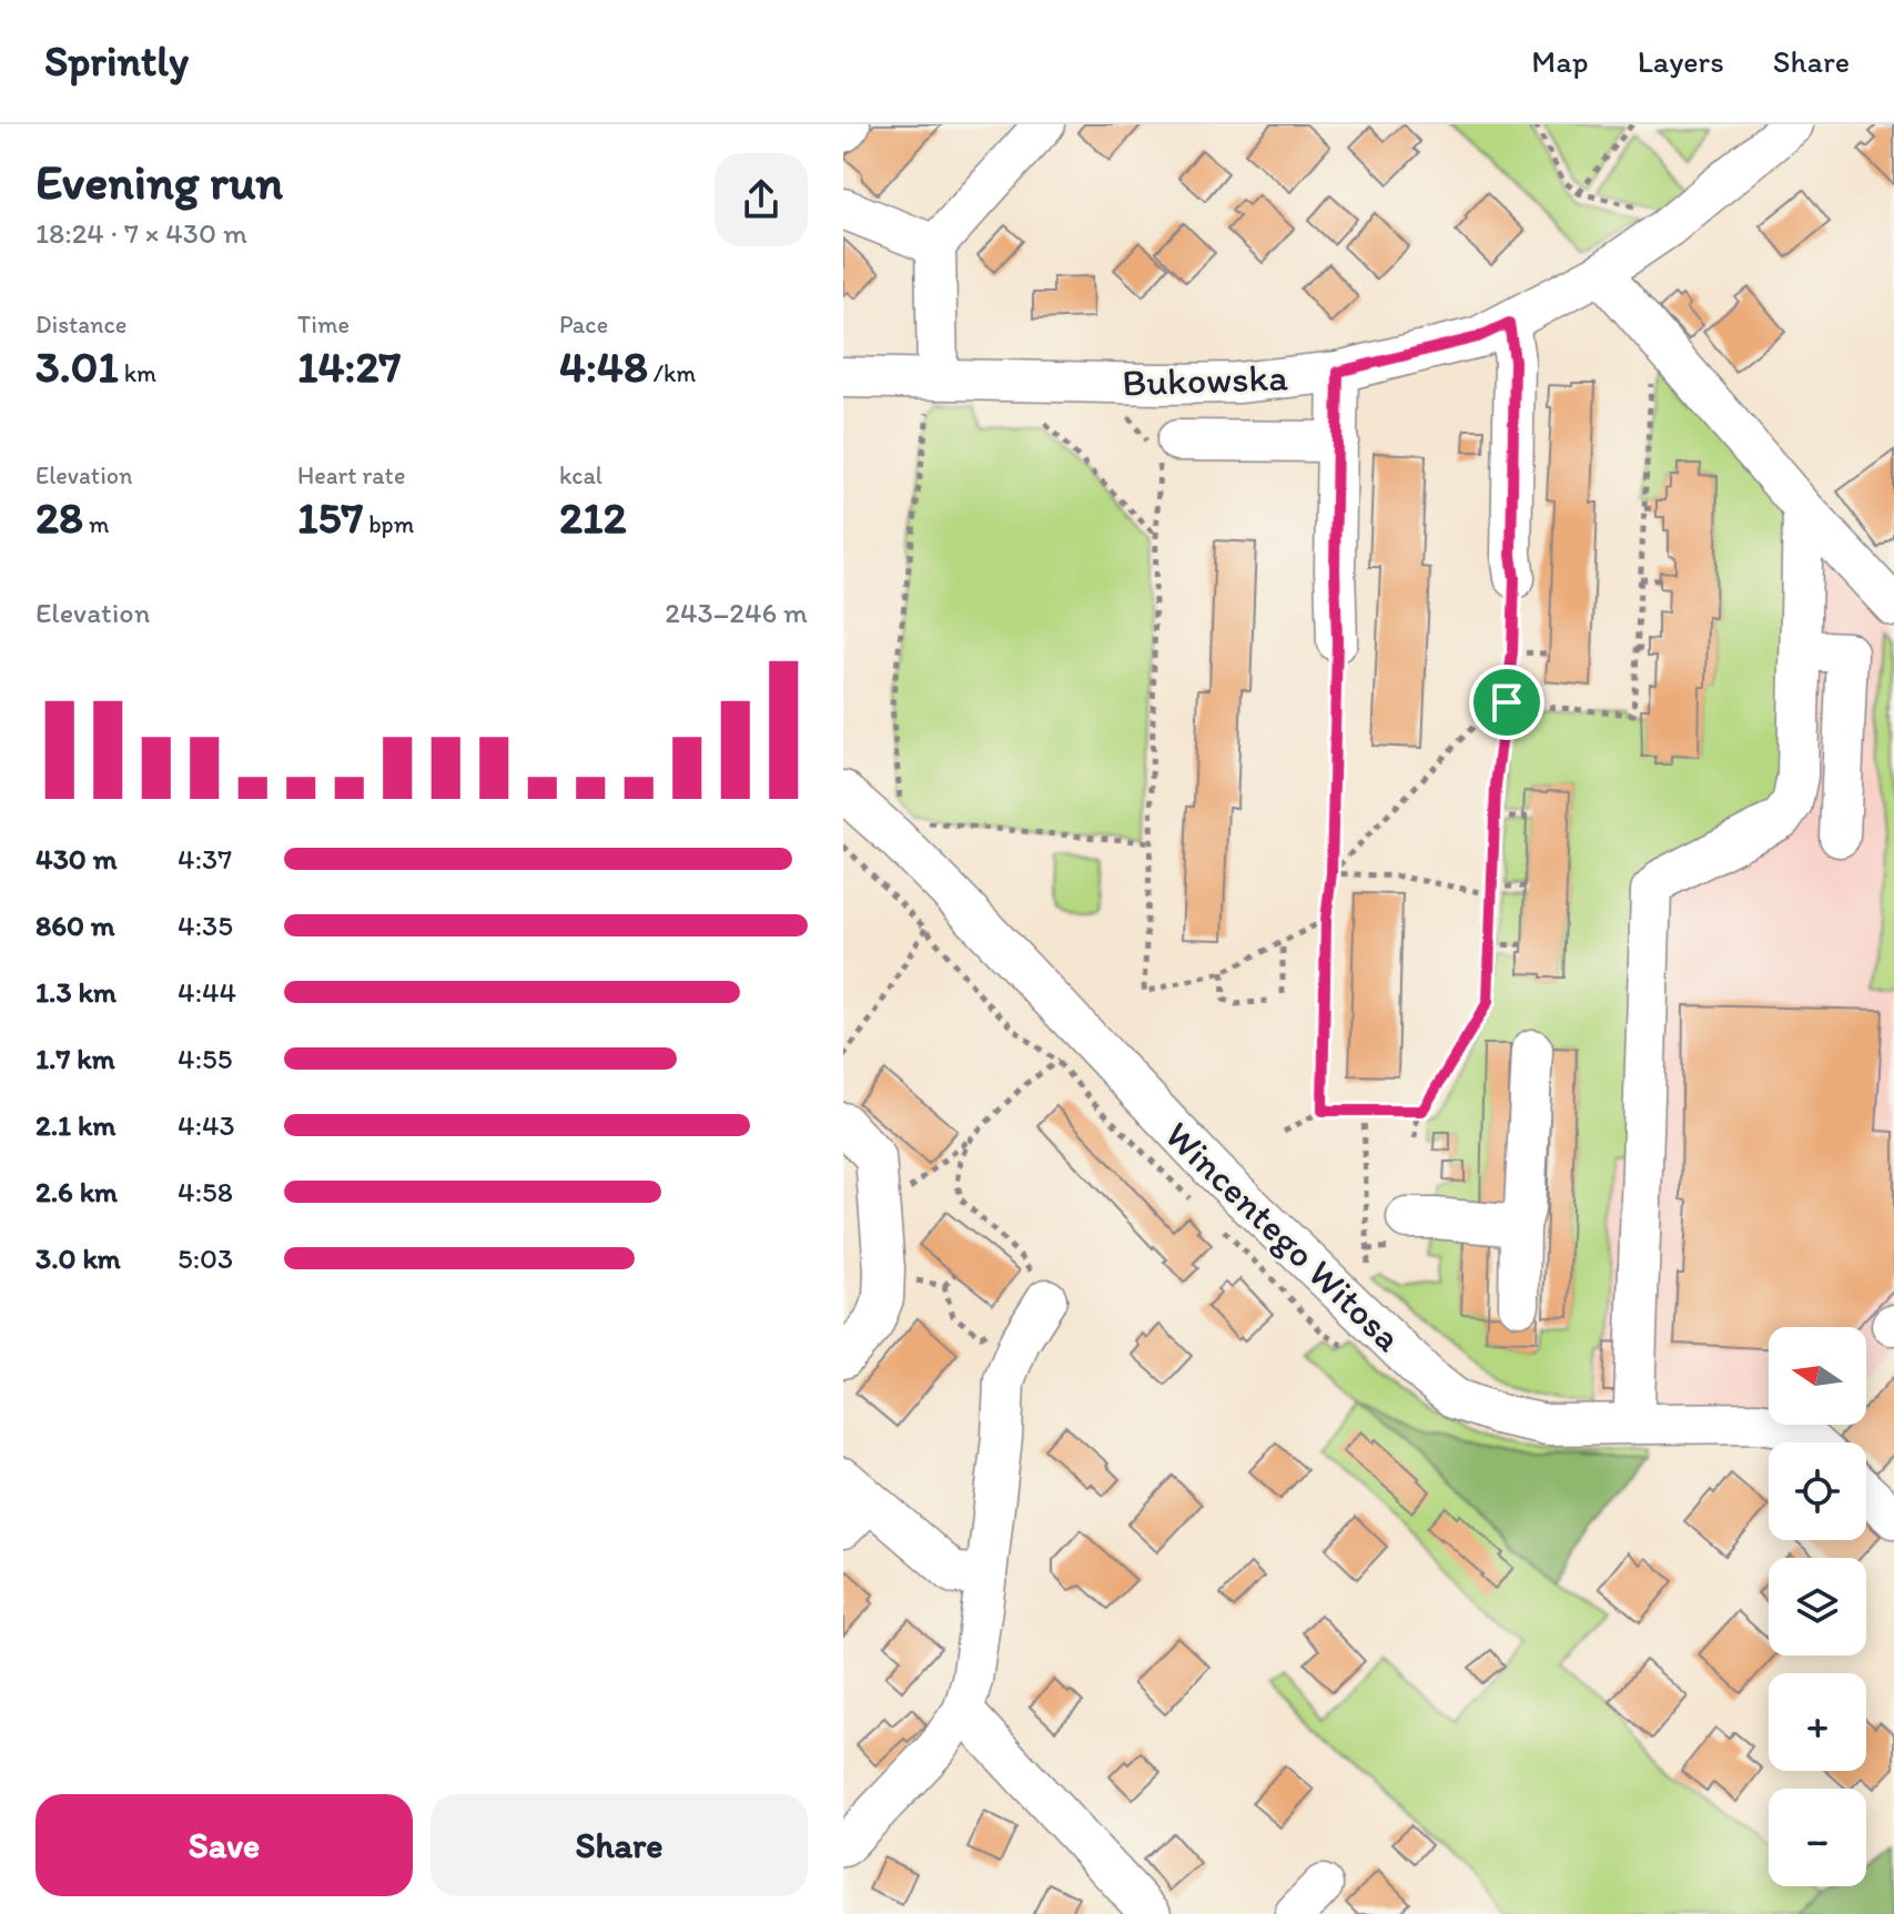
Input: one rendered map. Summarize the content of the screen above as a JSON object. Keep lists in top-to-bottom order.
{
  "streets": {
    "street": ["Bukowska", "Wincentego Witosa"]
  },
  "north": "left",
  "page": {
    "header": "Sprintly",
    "nav": ["Map", "Layers", "Share"],
    "heading": ["Evening run", "18:24 · 7 × 430 m"],
    "stats": [
      ["Distance", "3.01 km"],
      ["Time", "14:27"],
      ["Pace", "4:48 /km"],
      ["Elevation", "28 m"],
      ["Heart rate", "157 bpm"],
      ["kcal", "212"]
    ],
    "chart": ["Elevation", "243–246 m"],
    "list": [
      {
        "name": "430 m",
        "note": "4:37"
      },
      {
        "name": "860 m",
        "note": "4:35"
      },
      {
        "name": "1.3 km",
        "note": "4:44"
      },
      {
        "name": "1.7 km",
        "note": "4:55"
      },
      {
        "name": "2.1 km",
        "note": "4:43"
      },
      {
        "name": "2.6 km",
        "note": "4:58"
      },
      {
        "name": "3.0 km",
        "note": "5:03"
      }
    ],
    "map_buttons": ["+", "−"],
    "buttons": ["Save", "Share"]
  }
}
